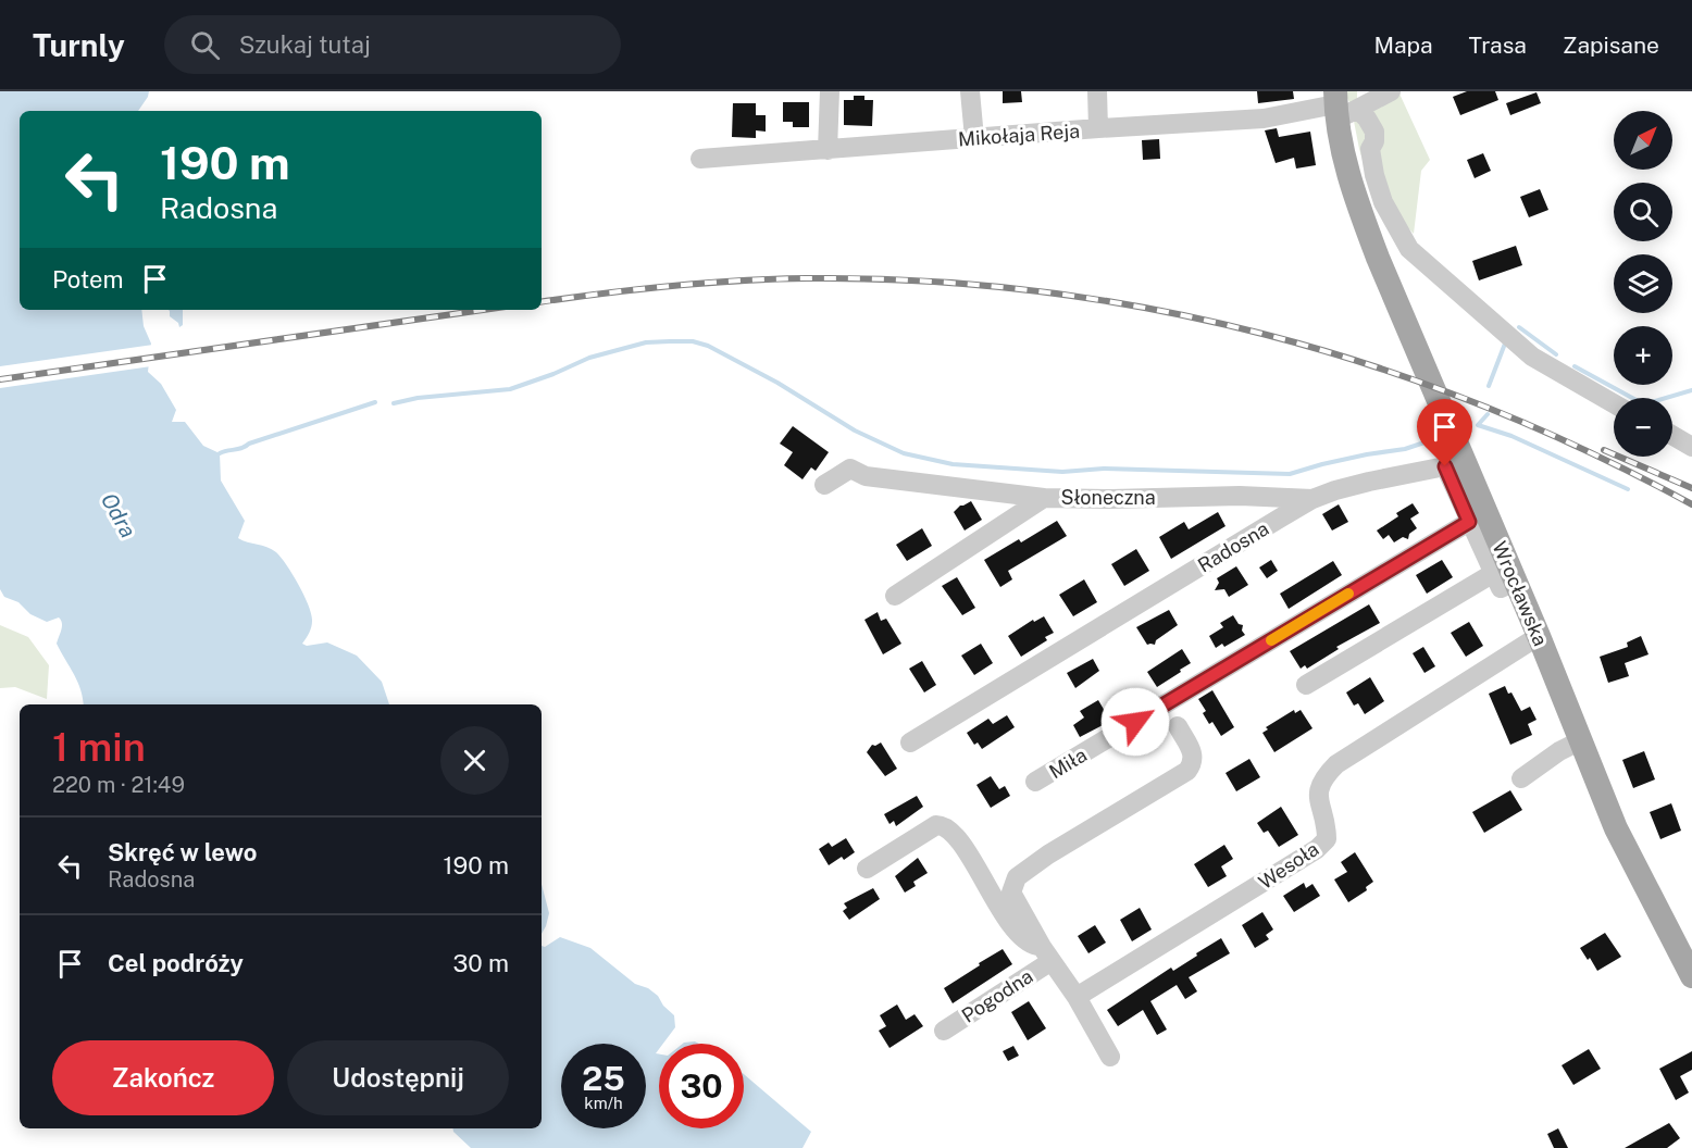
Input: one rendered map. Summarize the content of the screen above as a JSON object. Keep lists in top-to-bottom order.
{
  "streets": {
    "main road": ["Wrocławska"],
    "street": [
      "Mikołaja Reja",
      "Słoneczna",
      "Radosna",
      "Miła",
      "Wesoła",
      "Pogodna"
    ]
  },
  "crossings": [
    ["Mikołaja Reja", "Wrocławska"],
    ["Słoneczna", "Radosna"],
    ["Radosna", "Wrocławska"],
    ["Radosna", "Miła"],
    ["Wrocławska", "Wesoła"]
  ],
  "water": ["Odra"],
  "north": "top right",
  "page": {
    "header": "Turnly",
    "search": "Szukaj tutaj",
    "nav": ["Mapa", "Trasa", "Zapisane"],
    "map_buttons": ["+", "−"],
    "turn": ["190 m", "Radosna"],
    "then": "Potem",
    "heading": ["1 min", "220 m · 21:49"],
    "list": [
      {
        "name": "Skręć w lewo",
        "note": "Radosna",
        "value": "190 m"
      },
      {
        "name": "Cel podróży",
        "value": "30 m"
      }
    ],
    "buttons": ["Zakończ", "Udostępnij"],
    "speed": "25 km/h",
    "limit": "30"
  }
}
